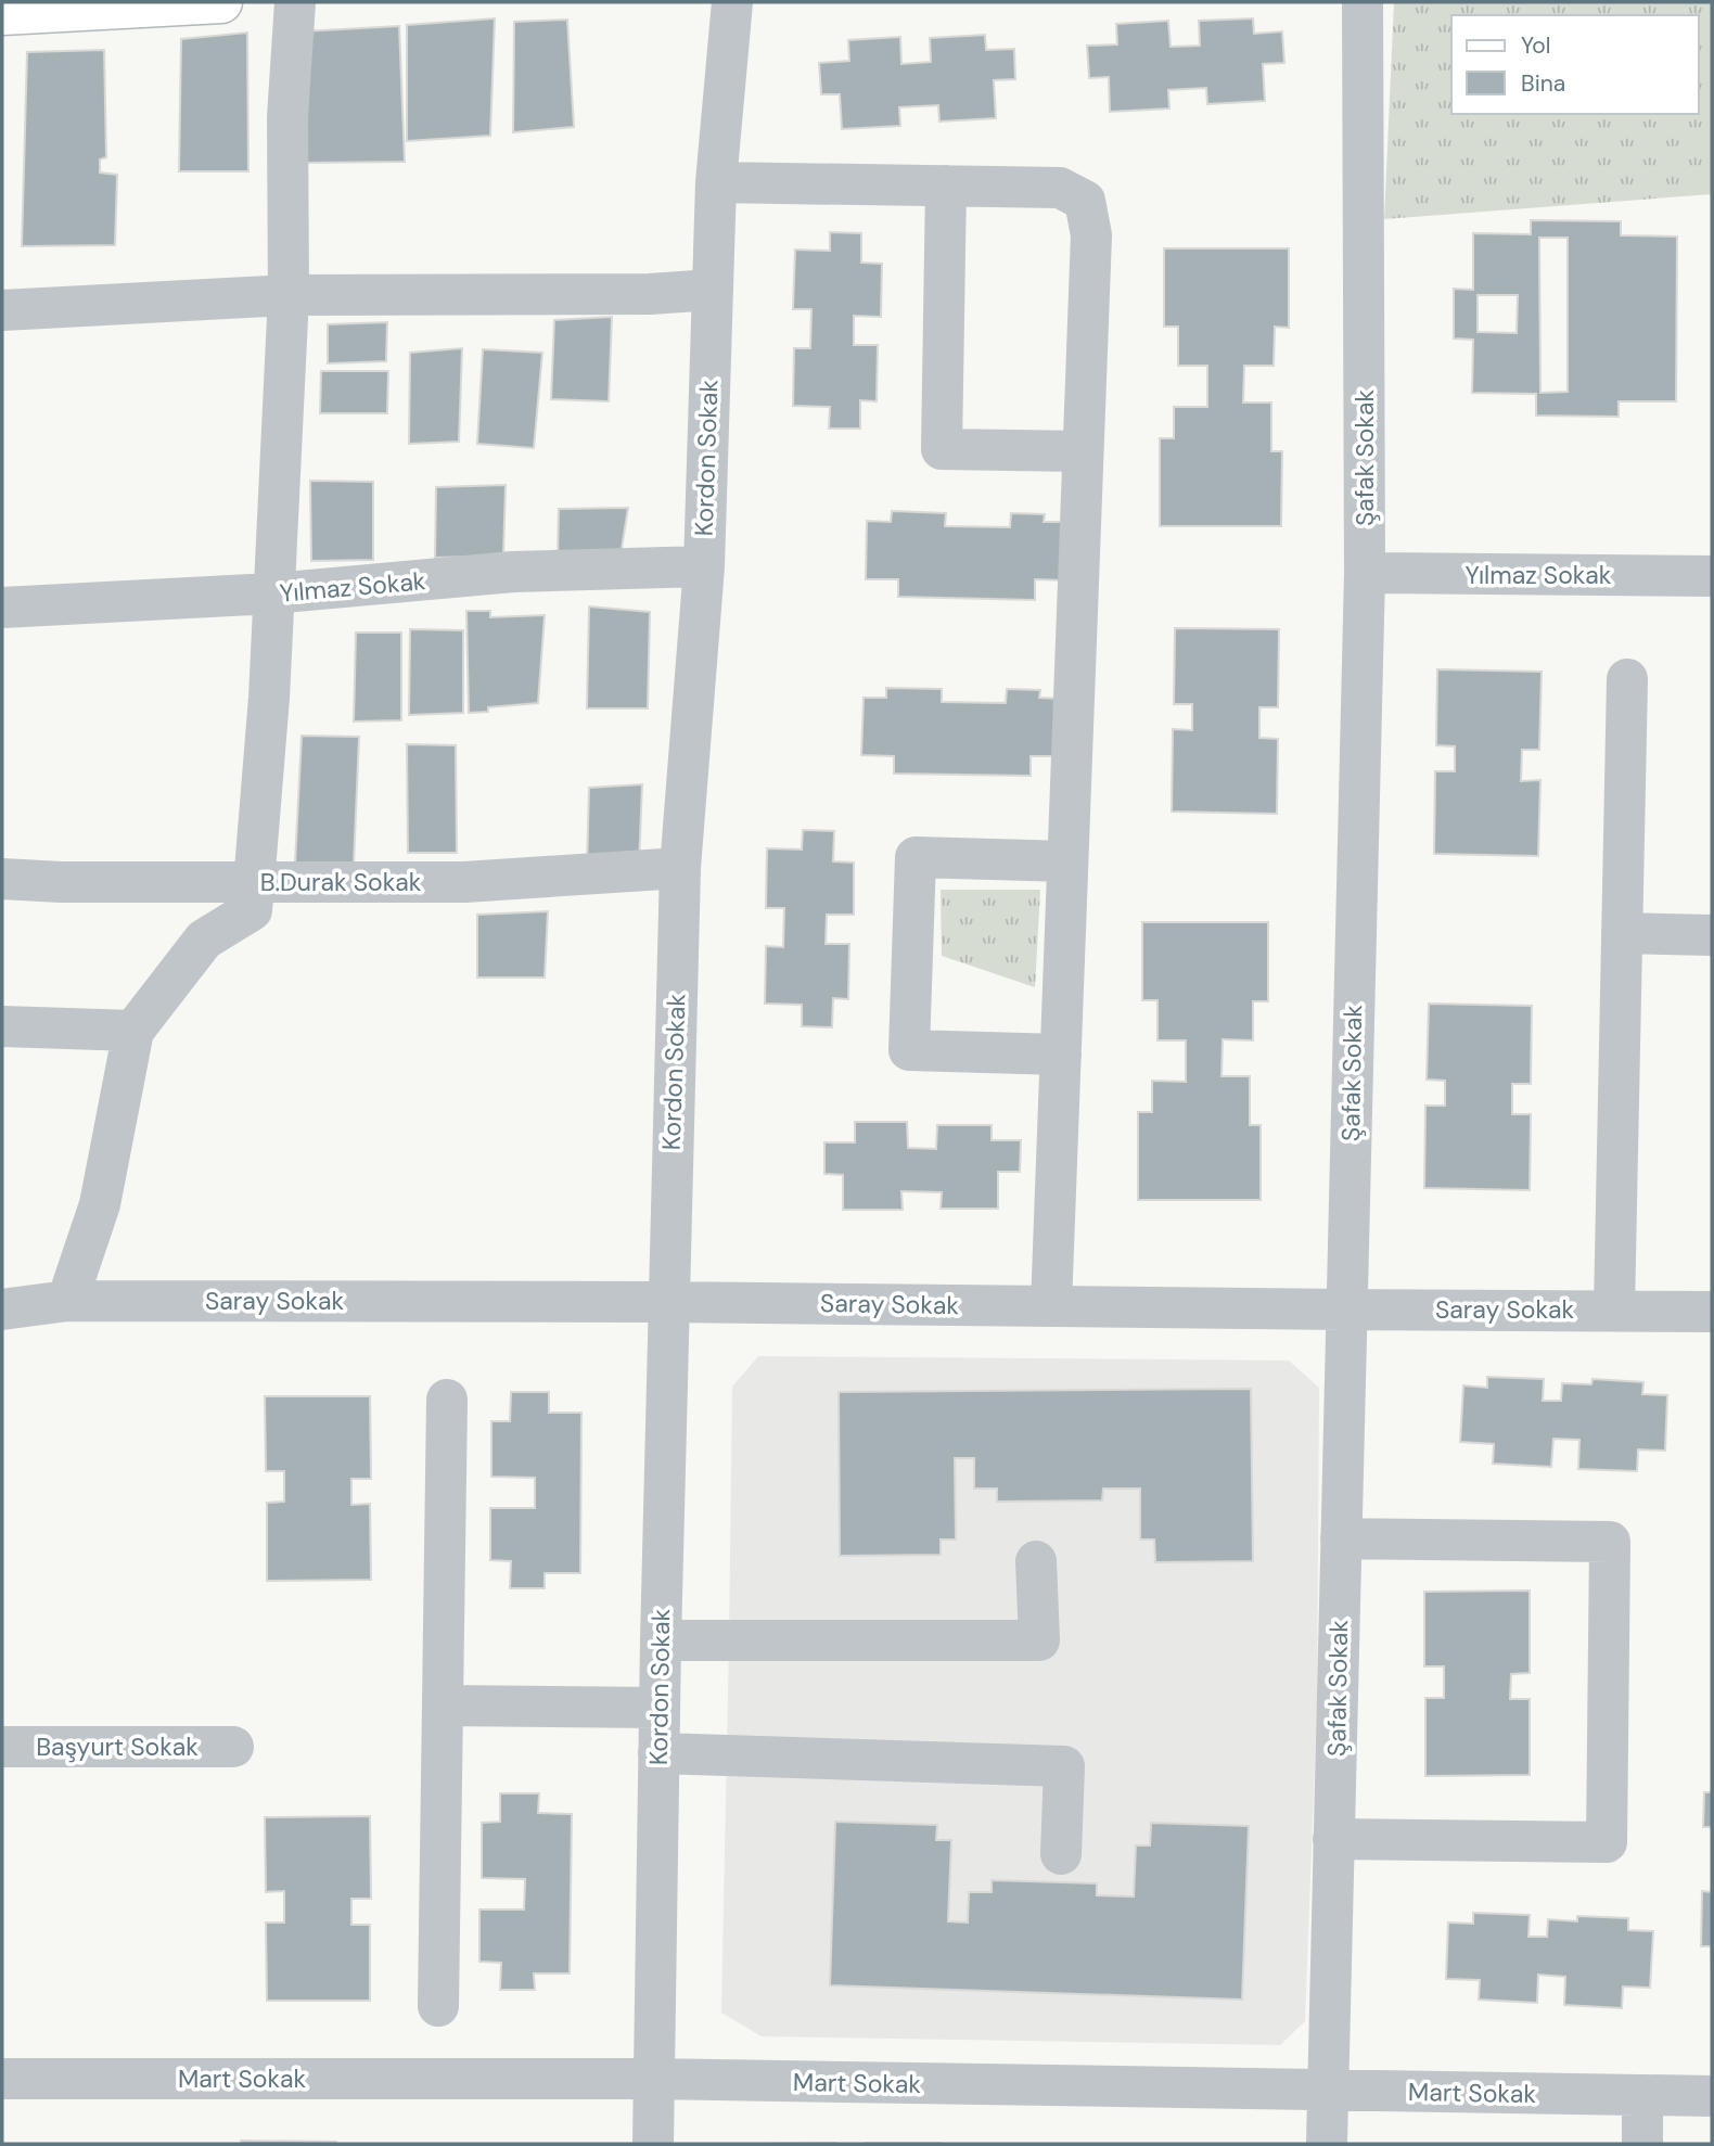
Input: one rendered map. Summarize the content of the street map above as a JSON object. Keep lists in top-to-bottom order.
{
  "streets": {
    "street": [
      "Kordon Sokak",
      "Şafak Sokak",
      "Yılmaz Sokak",
      "B.Durak Sokak",
      "Saray Sokak",
      "Başyurt Sokak",
      "Mart Sokak"
    ]
  },
  "crossings": [
    ["Kordon Sokak", "Yılmaz Sokak"],
    ["Kordon Sokak", "B.Durak Sokak"],
    ["Kordon Sokak", "Saray Sokak"],
    ["Kordon Sokak", "Mart Sokak"],
    ["Şafak Sokak", "Yılmaz Sokak"],
    ["Şafak Sokak", "Saray Sokak"],
    ["Şafak Sokak", "Mart Sokak"]
  ],
  "legend": ["Yol", "Bina"]
}
